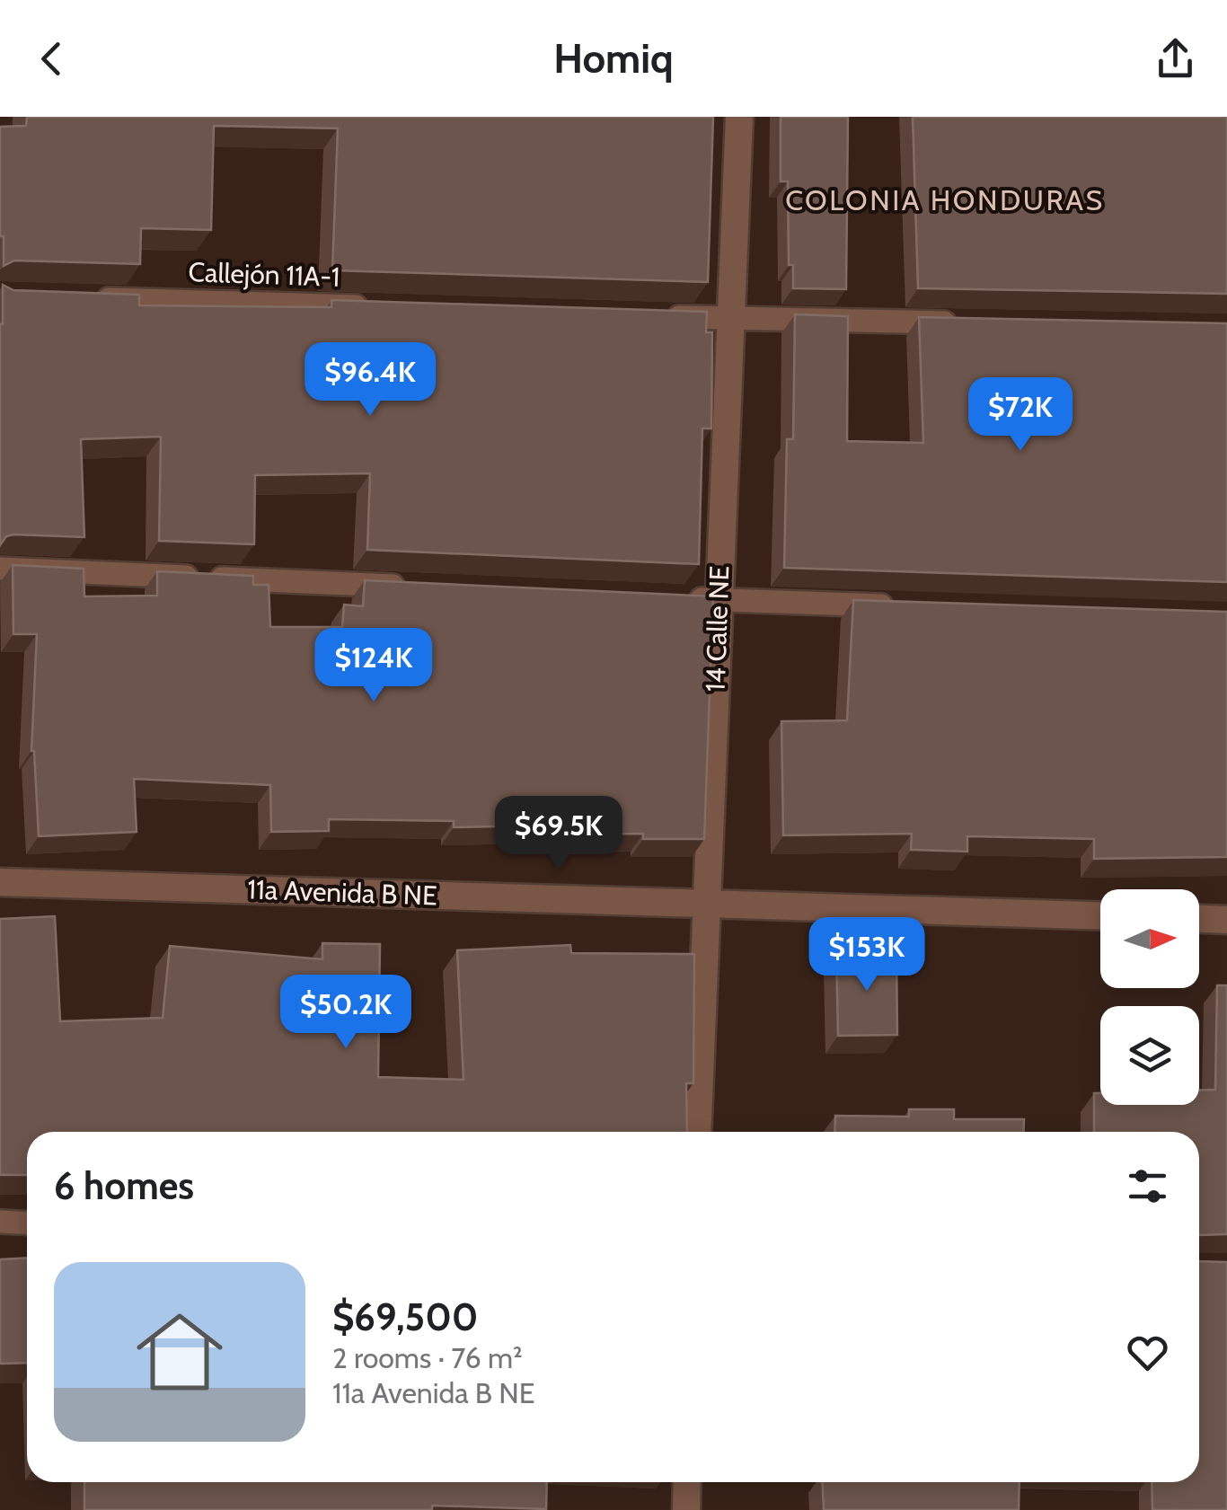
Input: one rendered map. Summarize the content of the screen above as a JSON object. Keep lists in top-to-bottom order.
{
  "streets": {
    "street": ["14 Calle NE", "11a Avenida B NE"],
    "lane": ["Callejón 11A-1"]
  },
  "crossings": [
    ["14 Calle NE", "11a Avenida B NE"]
  ],
  "districts": ["COLONIA HONDURAS"],
  "north": "right",
  "page": {
    "header": "Homiq",
    "price": [
      "$96.4K",
      "$72K",
      "$124K",
      "$69.5K",
      "$153K",
      "$50.2K"
    ],
    "heading": "6 homes",
    "list": [
      {
        "name": "$69,500",
        "note": "2 rooms · 76 m² · 11a Avenida B NE"
      }
    ]
  }
}
